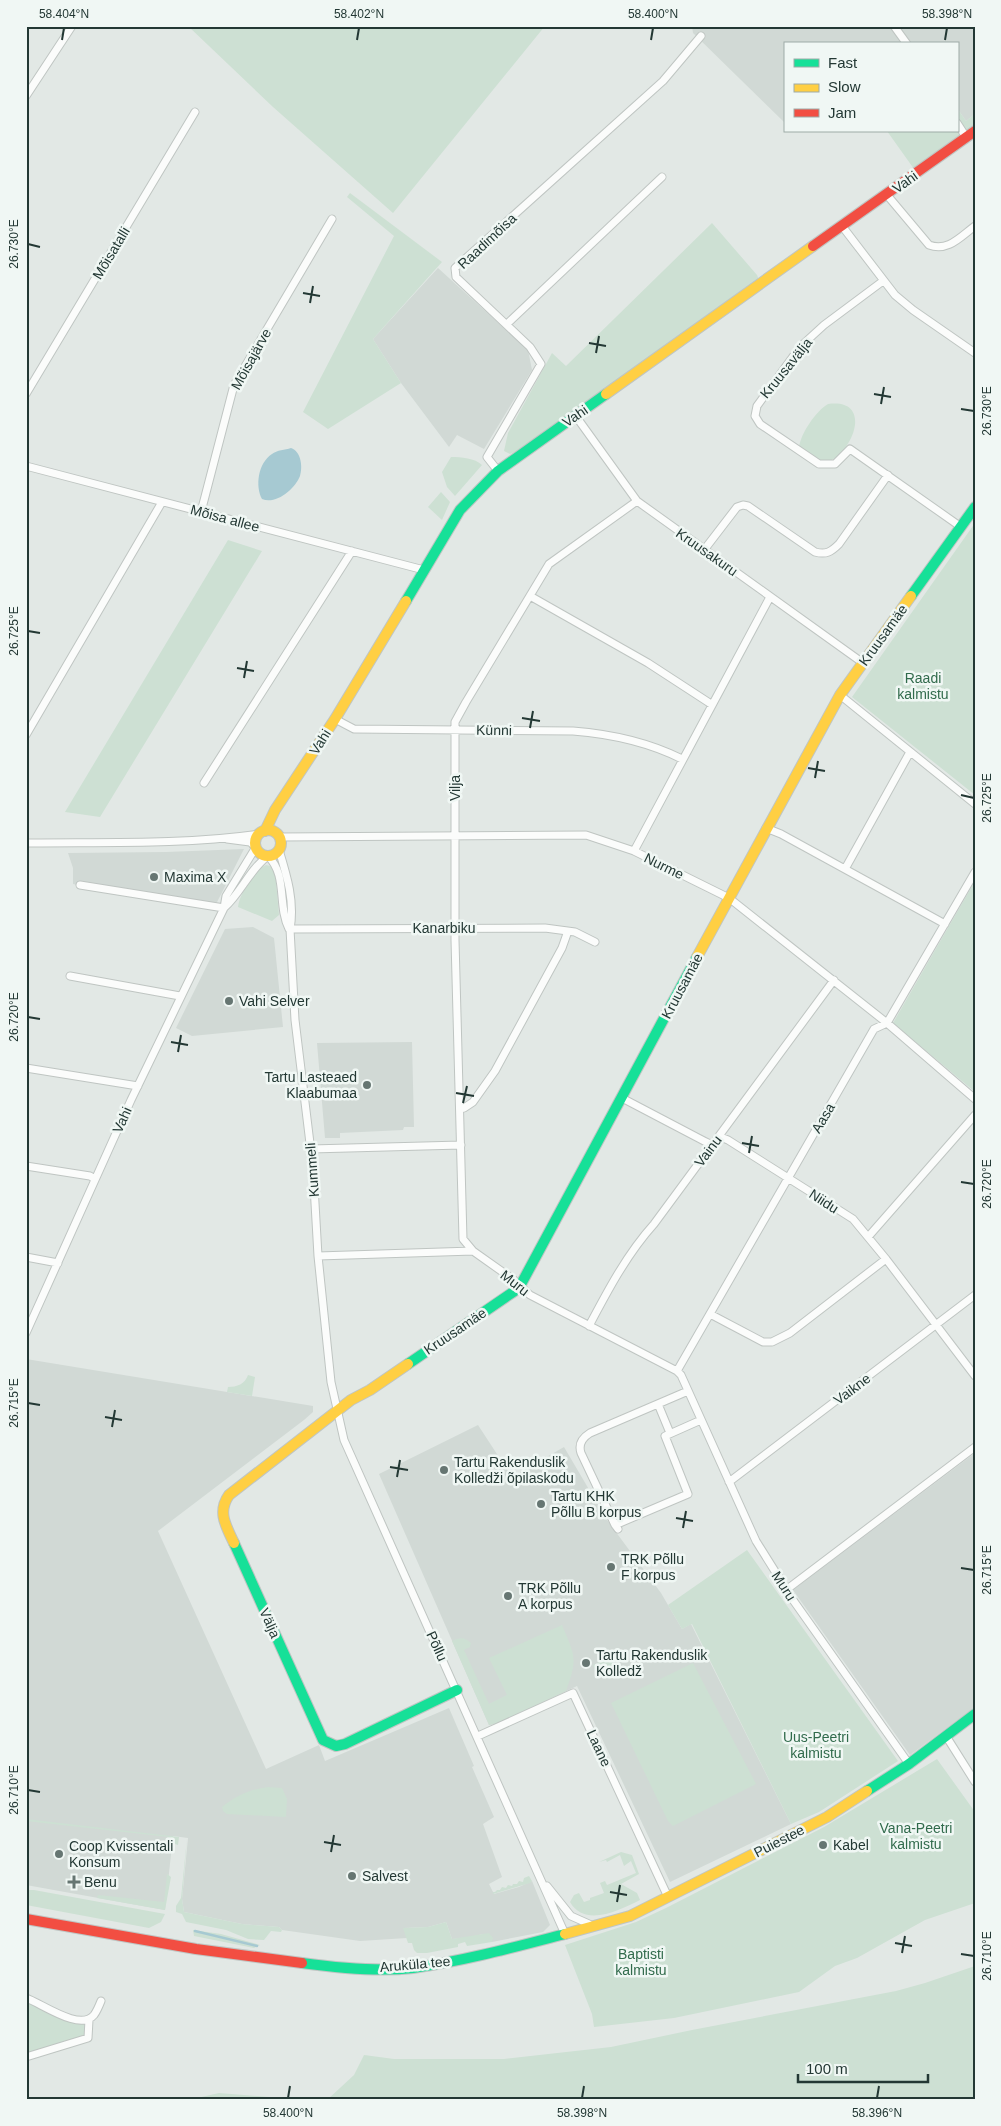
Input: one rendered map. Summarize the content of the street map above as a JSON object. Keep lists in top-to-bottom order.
{
  "streets": {
    "main road": [
      "Vahi",
      "Kruusamäe",
      "Välja",
      "Puiestee",
      "Aruküla tee"
    ],
    "street": [
      "Raadimõisa",
      "Mõisatalli",
      "Mõisajärve",
      "Kruusavälja",
      "Mõisa allee",
      "Kruusakuru",
      "Künni",
      "Vilja",
      "Nurme",
      "Kanarbiku",
      "Aasa",
      "Vainu",
      "Kummeli",
      "Niidu",
      "Muru",
      "Vaikne",
      "Põllu",
      "Laane"
    ]
  },
  "crossings": [
    ["Vahi", "Raadimõisa"],
    ["Vahi", "Mõisa allee"],
    ["Vahi", "Kruusakuru"],
    ["Vahi", "Künni"],
    ["Vahi", "Nurme"],
    ["Vahi", "Kummeli"],
    ["Mõisajärve", "Mõisa allee"],
    ["Kruusavälja", "Kruusamäe"],
    ["Kruusakuru", "Kruusamäe"],
    ["Kruusakuru", "Vilja"],
    ["Kruusamäe", "Nurme"],
    ["Kruusamäe", "Kummeli"],
    ["Kruusamäe", "Niidu"],
    ["Kruusamäe", "Muru"],
    ["Kruusamäe", "Välja"],
    ["Kruusamäe", "Põllu"],
    ["Künni", "Vilja"],
    ["Vilja", "Nurme"],
    ["Vilja", "Kanarbiku"],
    ["Vilja", "Muru"],
    ["Nurme", "Aasa"],
    ["Nurme", "Vainu"],
    ["Nurme", "Kummeli"],
    ["Kanarbiku", "Kummeli"],
    ["Aasa", "Niidu"],
    ["Aasa", "Muru"],
    ["Vainu", "Niidu"],
    ["Vainu", "Muru"],
    ["Kummeli", "Välja"],
    ["Kummeli", "Põllu"],
    ["Niidu", "Vaikne"],
    ["Muru", "Vaikne"],
    ["Muru", "Puiestee"],
    ["Välja", "Põllu"],
    ["Põllu", "Laane"],
    ["Põllu", "Puiestee"],
    ["Põllu", "Aruküla tee"],
    ["Laane", "Puiestee"],
    ["Puiestee", "Aruküla tee"]
  ],
  "parks": [
    "Raadi kalmistu",
    "Uus-Peetri kalmistu",
    "Vana-Peetri kalmistu",
    "Baptisti kalmistu"
  ],
  "places": {
    "other": [
      "Maxima X",
      "Vahi Selver",
      "Tartu Lasteaed Klaabumaa",
      "Tartu Rakenduslik Kolledži õpilaskodu",
      "Tartu KHK Põllu B korpus",
      "TRK Põllu F korpus",
      "TRK Põllu A korpus",
      "Tartu Rakenduslik Kolledž",
      "Kabel",
      "Coop Kvissentali Konsum",
      "Salvest"
    ],
    "health": ["Benu"]
  },
  "legend": ["Fast", "Slow", "Jam"],
  "scale_bar": "100 m",
  "coordinates": [
    "58.404°N",
    "58.402°N",
    "58.400°N",
    "58.398°N",
    "26.730°E",
    "26.725°E",
    "26.720°E",
    "26.715°E",
    "26.710°E",
    "58.396°N"
  ]
}
